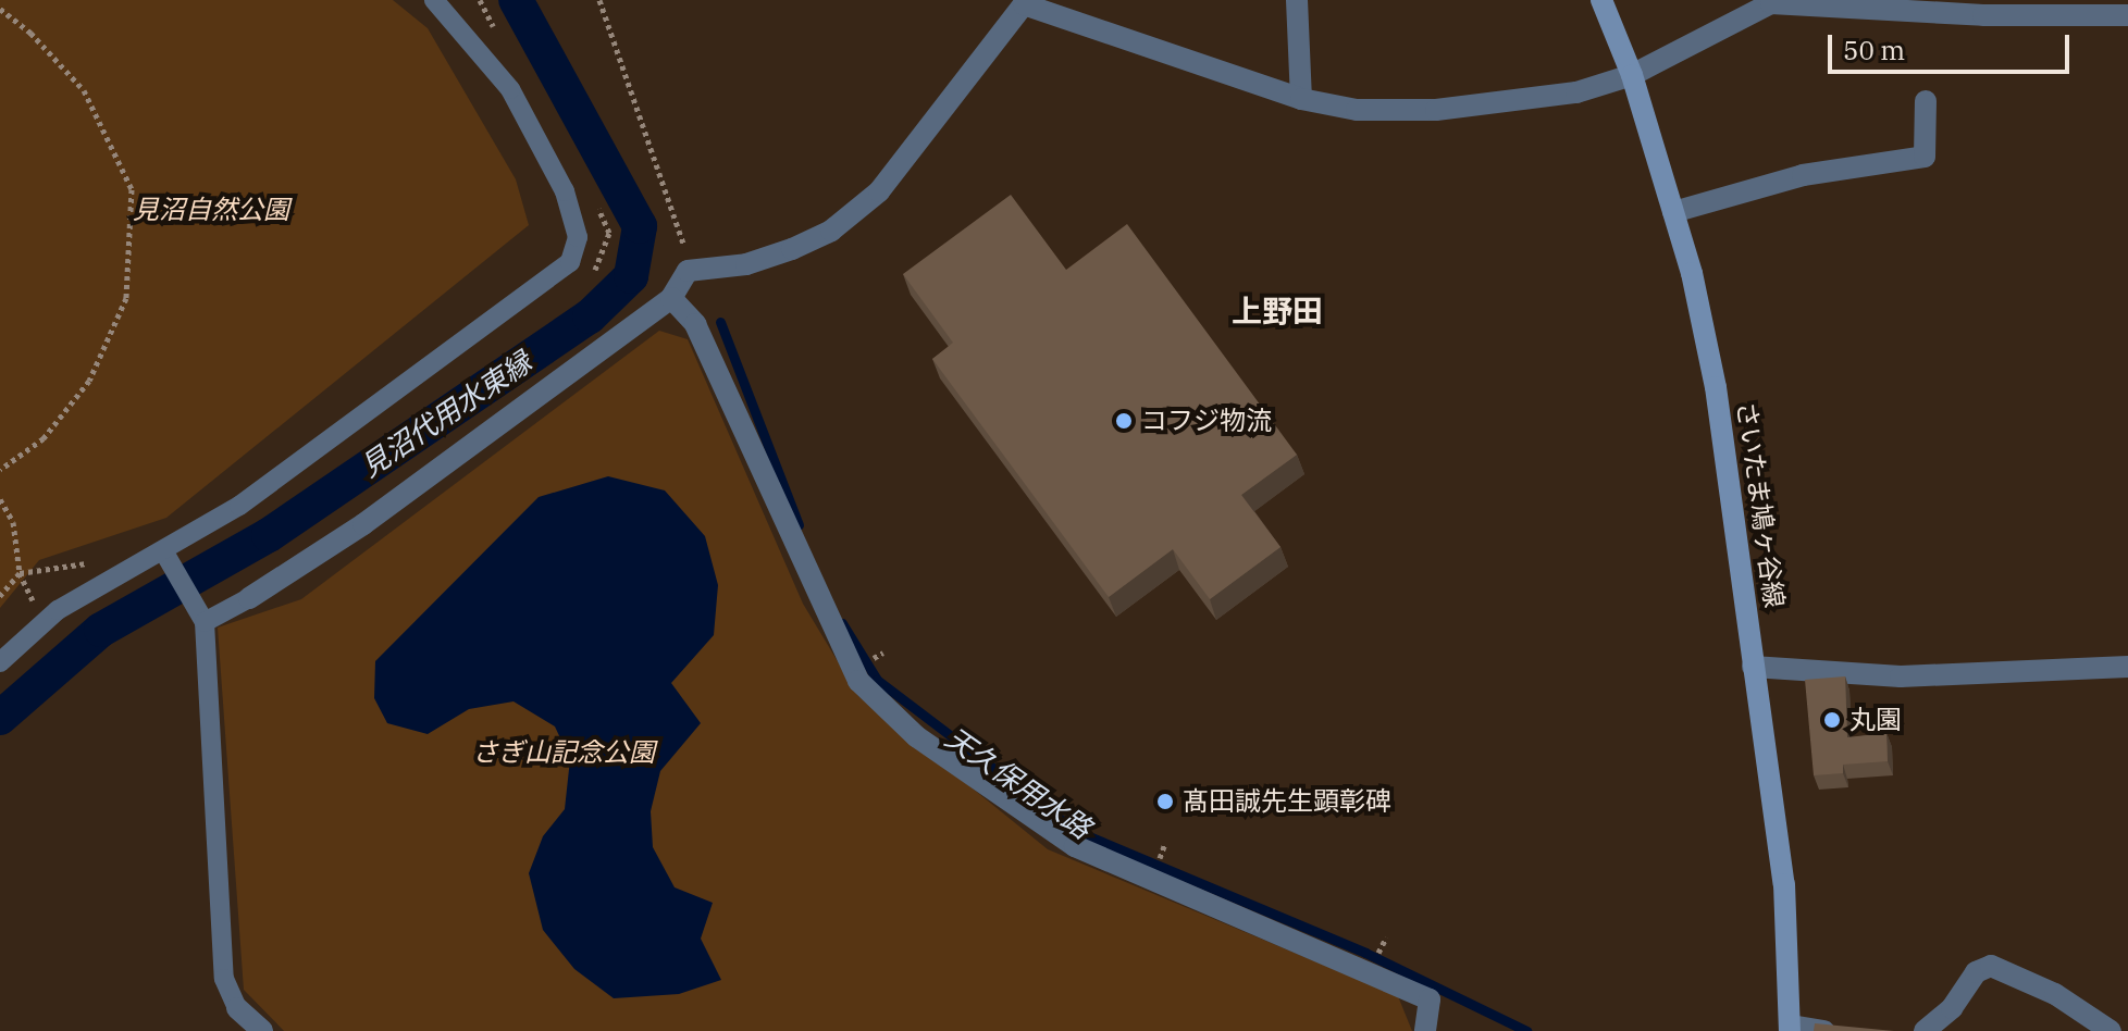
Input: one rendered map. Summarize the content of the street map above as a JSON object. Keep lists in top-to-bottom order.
{
  "streets": {
    "main road": ["さいたま鳩ヶ谷線"]
  },
  "districts": ["上野田"],
  "water": ["見沼代用水東縁", "天久保用水路"],
  "parks": ["見沼自然公園", "さぎ山記念公園"],
  "places": ["コフジ物流", "丸園", "髙田誠先生顕彰碑"],
  "scale_bar": "50 m"
}
